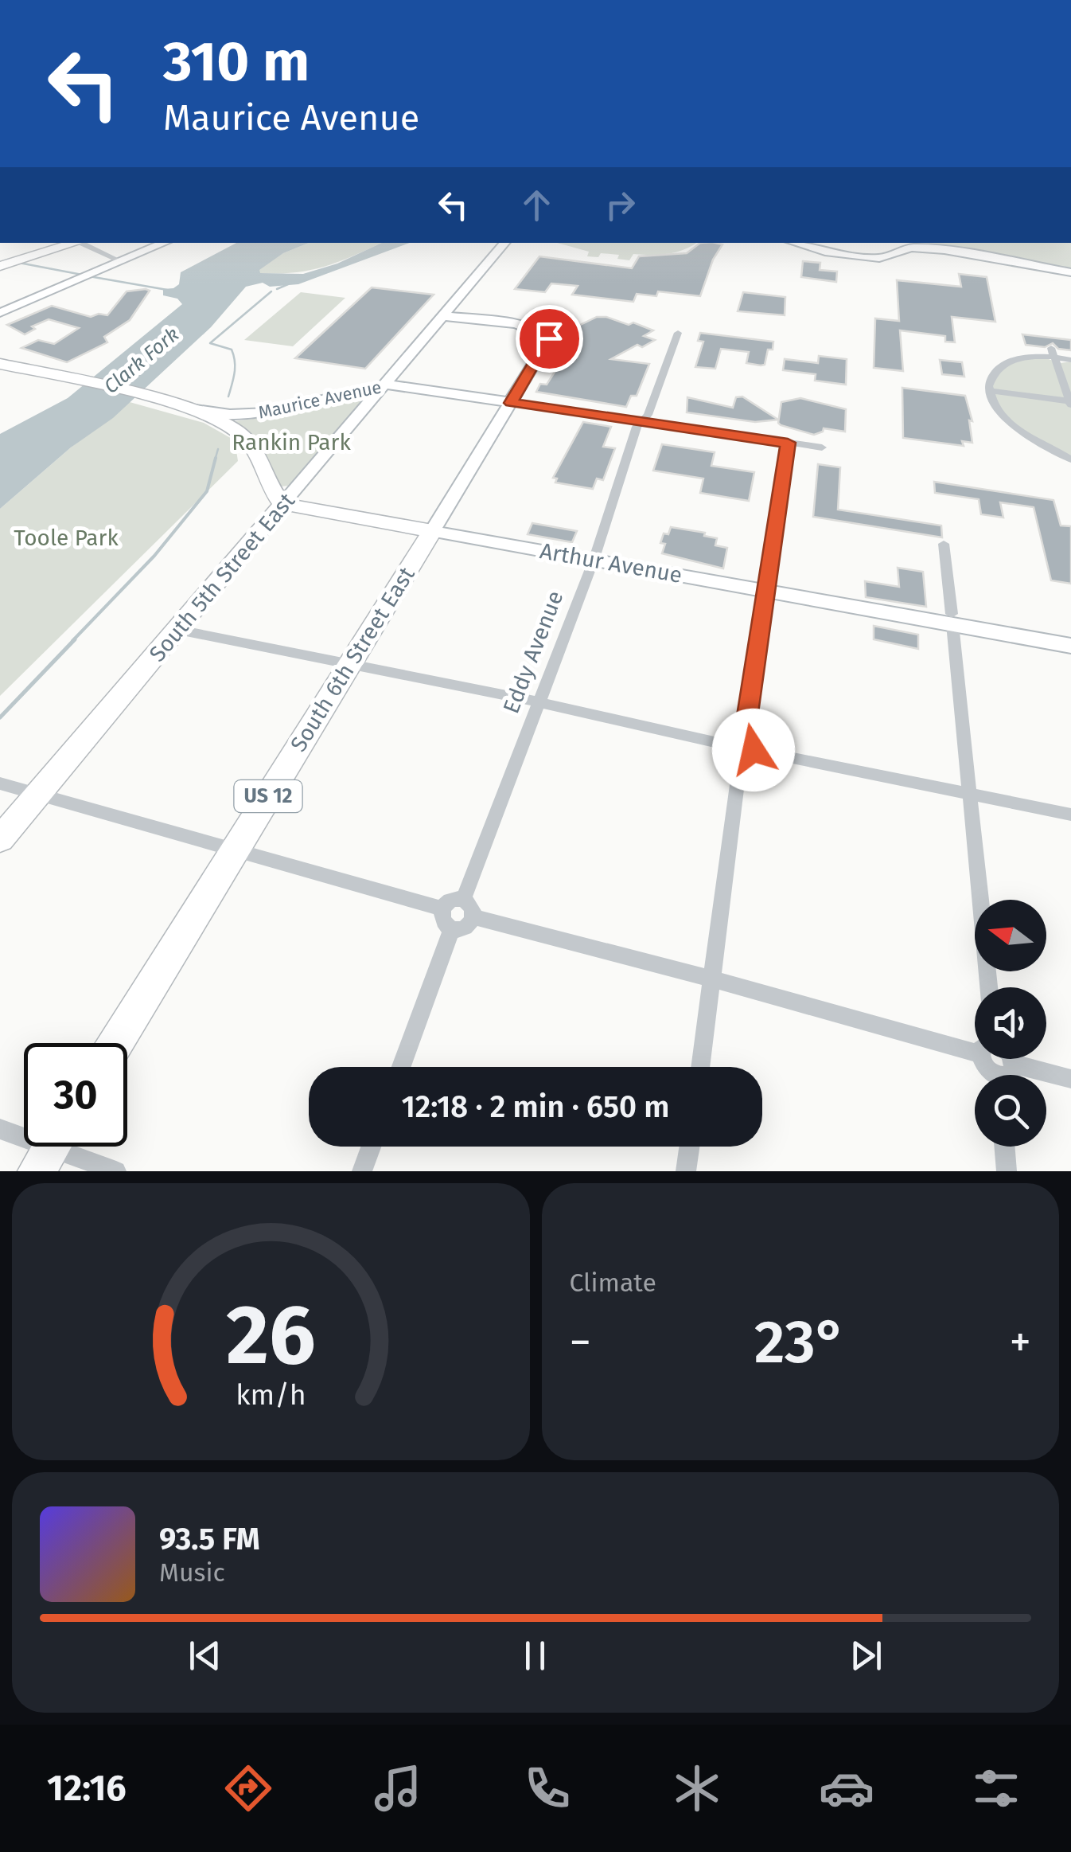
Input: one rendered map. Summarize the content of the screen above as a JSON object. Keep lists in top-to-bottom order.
{
  "streets": {
    "highway": [
      "Arthur Avenue",
      "South 5th Street East",
      "South 6th Street East",
      "US 12"
    ],
    "street": ["Maurice Avenue", "Eddy Avenue"]
  },
  "crossings": [
    ["Maurice Avenue", "South 5th Street East"],
    ["Maurice Avenue", "Eddy Avenue"],
    ["Maurice Avenue", "South 6th Street East"],
    ["Arthur Avenue", "South 5th Street East"],
    ["Arthur Avenue", "Eddy Avenue"],
    ["Arthur Avenue", "South 6th Street East"],
    ["South 5th Street East", "South 6th Street East"]
  ],
  "water": ["Clark Fork"],
  "parks": ["Rankin Park", "Toole Park"],
  "north": "left",
  "page": {
    "turn": ["310 m", "Maurice Avenue"],
    "limit": "30",
    "trip": "12:18 · 2 min · 650 m",
    "tile": "Climate",
    "heat": ["−", "23°", "+"],
    "song": ["93.5 FM", "Music"],
    "tabs": "12:16",
    "gauge": ["26", "km/h"]
  }
}
